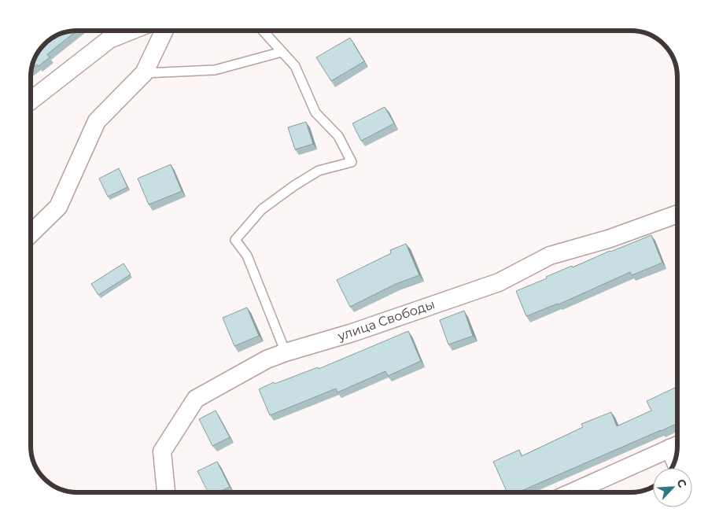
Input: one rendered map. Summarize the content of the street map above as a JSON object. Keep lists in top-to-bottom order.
{
  "streets": {
    "street": ["улица Свободы"]
  },
  "north": "top right"
}
